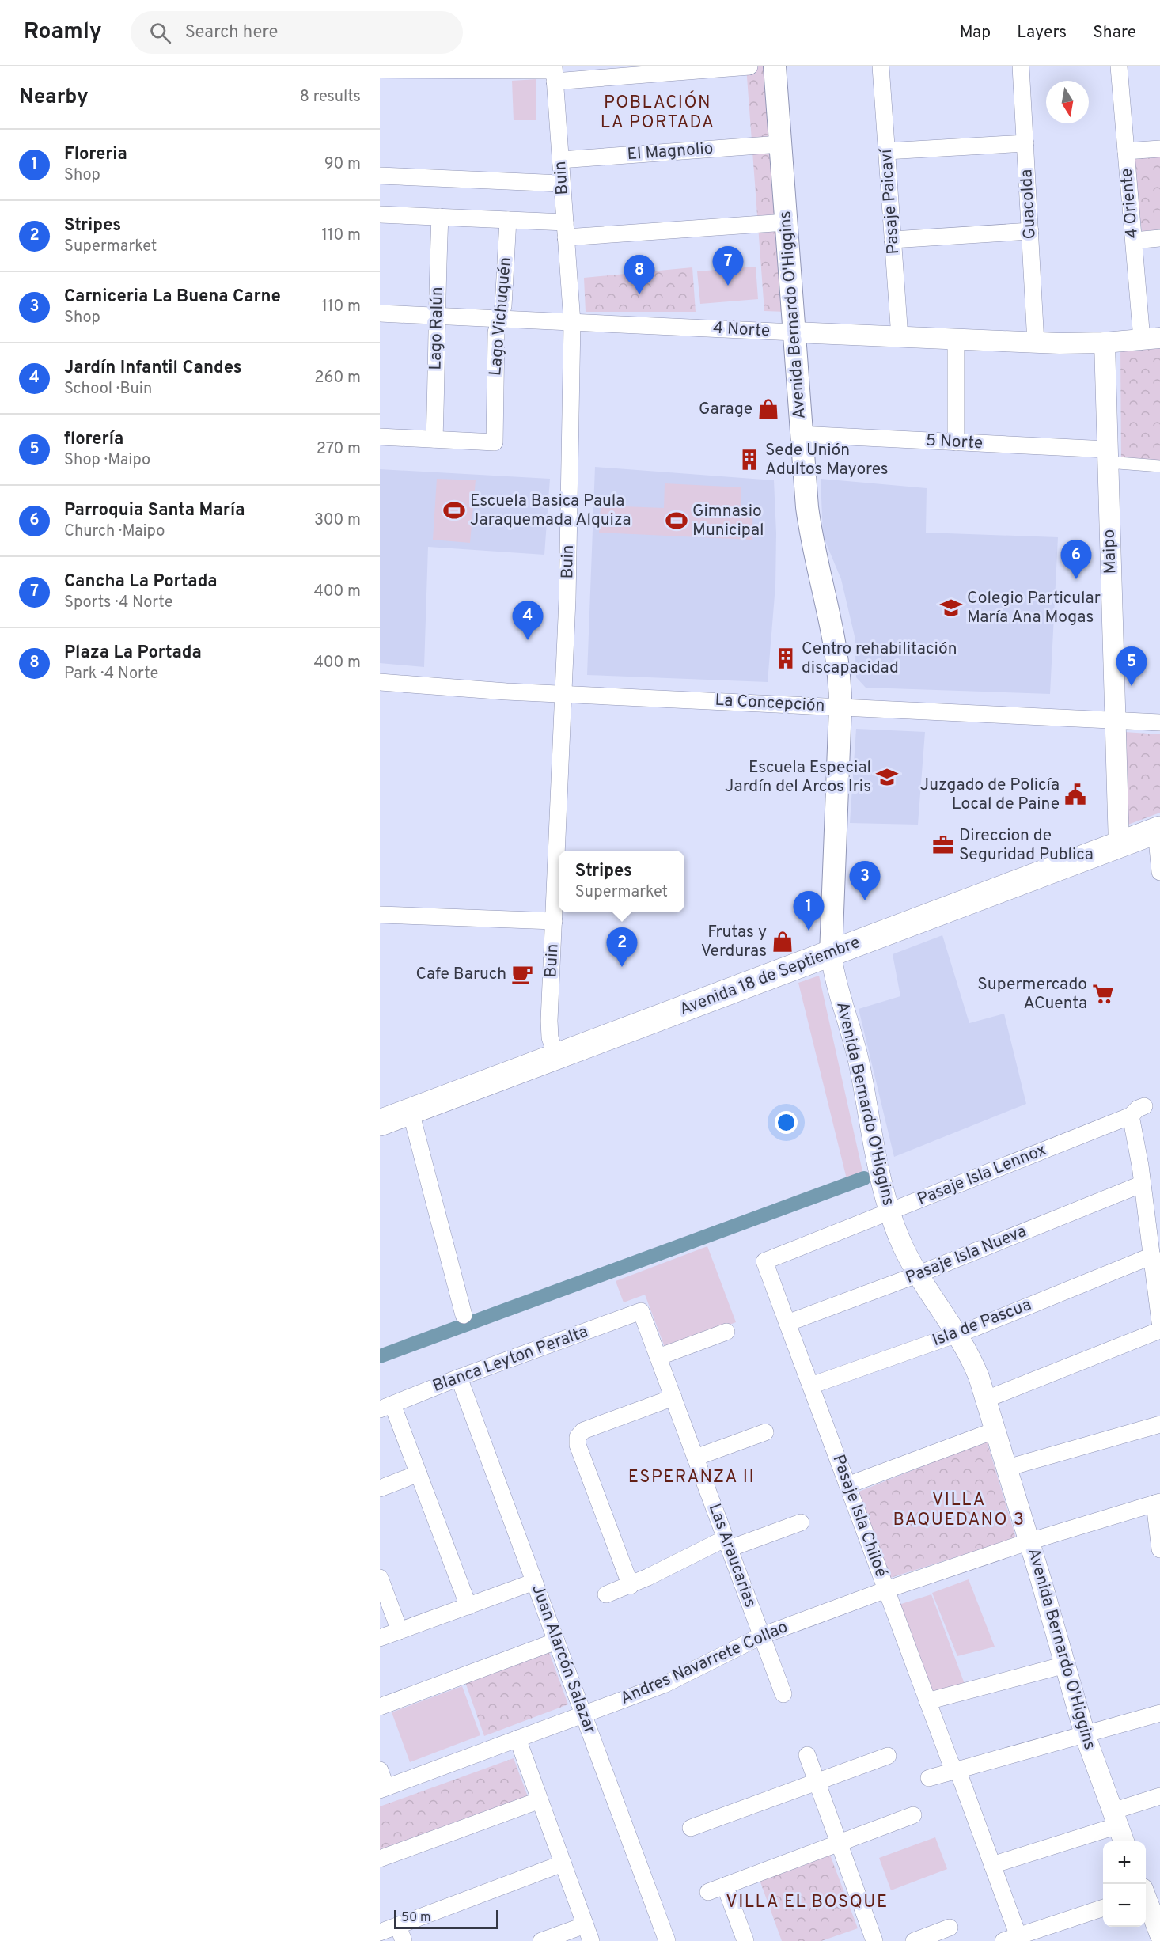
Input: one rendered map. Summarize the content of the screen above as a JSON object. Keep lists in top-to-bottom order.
{
  "streets": {
    "main road": ["Avenida Bernardo O'Higgins", "Avenida 18 de Septiembre"],
    "street": [
      "El Magnolio",
      "Buin",
      "Pasaje Paicaví",
      "4 Oriente",
      "Guacolda",
      "Lago Vichuquén",
      "Lago Ralún",
      "4 Norte",
      "5 Norte",
      "Maipo",
      "La Concepción",
      "Pasaje Isla Lennox",
      "Pasaje Isla Nueva",
      "Isla de Pascua",
      "Blanca Leyton Peralta",
      "Pasaje Isla Chiloé",
      "Las Araucarias",
      "Juan Alarcón Salazar",
      "Andres Navarrete Collao"
    ]
  },
  "crossings": [
    ["El Magnolio", "Buin"],
    ["El Magnolio", "Avenida Bernardo O'Higgins"],
    ["Buin", "4 Norte"],
    ["Buin", "La Concepción"],
    ["Buin", "Avenida 18 de Septiembre"],
    ["Pasaje Paicaví", "4 Norte"],
    ["4 Oriente", "4 Norte"],
    ["Guacolda", "4 Norte"],
    ["Avenida Bernardo O'Higgins", "4 Norte"],
    ["Avenida Bernardo O'Higgins", "5 Norte"],
    ["Avenida Bernardo O'Higgins", "La Concepción"],
    ["Avenida Bernardo O'Higgins", "Avenida 18 de Septiembre"],
    ["Avenida Bernardo O'Higgins", "Pasaje Isla Lennox"],
    ["Avenida Bernardo O'Higgins", "Pasaje Isla Nueva"],
    ["Avenida Bernardo O'Higgins", "Isla de Pascua"],
    ["Avenida Bernardo O'Higgins", "Andres Navarrete Collao"],
    ["Lago Vichuquén", "Lago Ralún"],
    ["Lago Vichuquén", "4 Norte"],
    ["Lago Ralún", "4 Norte"],
    ["4 Norte", "Maipo"],
    ["5 Norte", "Maipo"],
    ["Maipo", "La Concepción"],
    ["Maipo", "Avenida 18 de Septiembre"],
    ["Pasaje Isla Lennox", "Pasaje Isla Nueva"],
    ["Pasaje Isla Lennox", "Pasaje Isla Chiloé"],
    ["Pasaje Isla Nueva", "Pasaje Isla Chiloé"],
    ["Isla de Pascua", "Pasaje Isla Chiloé"],
    ["Blanca Leyton Peralta", "Las Araucarias"],
    ["Blanca Leyton Peralta", "Juan Alarcón Salazar"],
    ["Pasaje Isla Chiloé", "Andres Navarrete Collao"],
    ["Las Araucarias", "Andres Navarrete Collao"],
    ["Juan Alarcón Salazar", "Andres Navarrete Collao"]
  ],
  "districts": [
    "POBLACIÓN LA PORTADA",
    "ESPERANZA II",
    "VILLA BAQUEDANO 3",
    "VILLA EL BOSQUE"
  ],
  "places": {
    "shop": ["Garage", "Frutas y Verduras"],
    "building": ["Sede Unión Adultos Mayores", "Centro rehabilitación discapacidad"],
    "sports": ["Escuela Basica Paula Jaraquemada Alquiza", "Gimnasio Municipal"],
    "school or university": ["Colegio Particular María Ana Mogas", "Escuela Especial Jardín del Arcos Iris"],
    "public building": ["Juzgado de Policía Local de Paine"],
    "office": ["Direccion de Seguridad Publica"],
    "cafe": ["Cafe Baruch"],
    "supermarket": ["Supermercado ACuenta"]
  },
  "scale_bar": "50 m",
  "north": "bottom",
  "page": {
    "header": "Roamly",
    "search": "Search here",
    "nav": ["Map", "Layers", "Share"],
    "heading": ["Nearby", "8 results"],
    "list": [
      {
        "mark": "1",
        "name": "Floreria",
        "note": "Shop",
        "value": "90 m"
      },
      {
        "mark": "2",
        "name": "Stripes",
        "note": "Supermarket",
        "value": "110 m"
      },
      {
        "mark": "3",
        "name": "Carniceria La Buena Carne",
        "note": "Shop",
        "value": "110 m"
      },
      {
        "mark": "4",
        "name": "Jardín Infantil Candes",
        "note": "School · Buin",
        "value": "260 m"
      },
      {
        "mark": "5",
        "name": "florería",
        "note": "Shop · Maipo",
        "value": "270 m"
      },
      {
        "mark": "6",
        "name": "Parroquia Santa María",
        "note": "Church · Maipo",
        "value": "300 m"
      },
      {
        "mark": "7",
        "name": "Cancha La Portada",
        "note": "Sports · 4 Norte",
        "value": "400 m"
      },
      {
        "mark": "8",
        "name": "Plaza La Portada",
        "note": "Park · 4 Norte",
        "value": "400 m"
      }
    ],
    "pins": [
      "7",
      "8",
      "6",
      "4",
      "5",
      "3",
      "1",
      "2"
    ],
    "popup": ["Stripes", "Supermarket"],
    "map_buttons": ["+", "−"],
    "scale": "50 m"
  }
}
